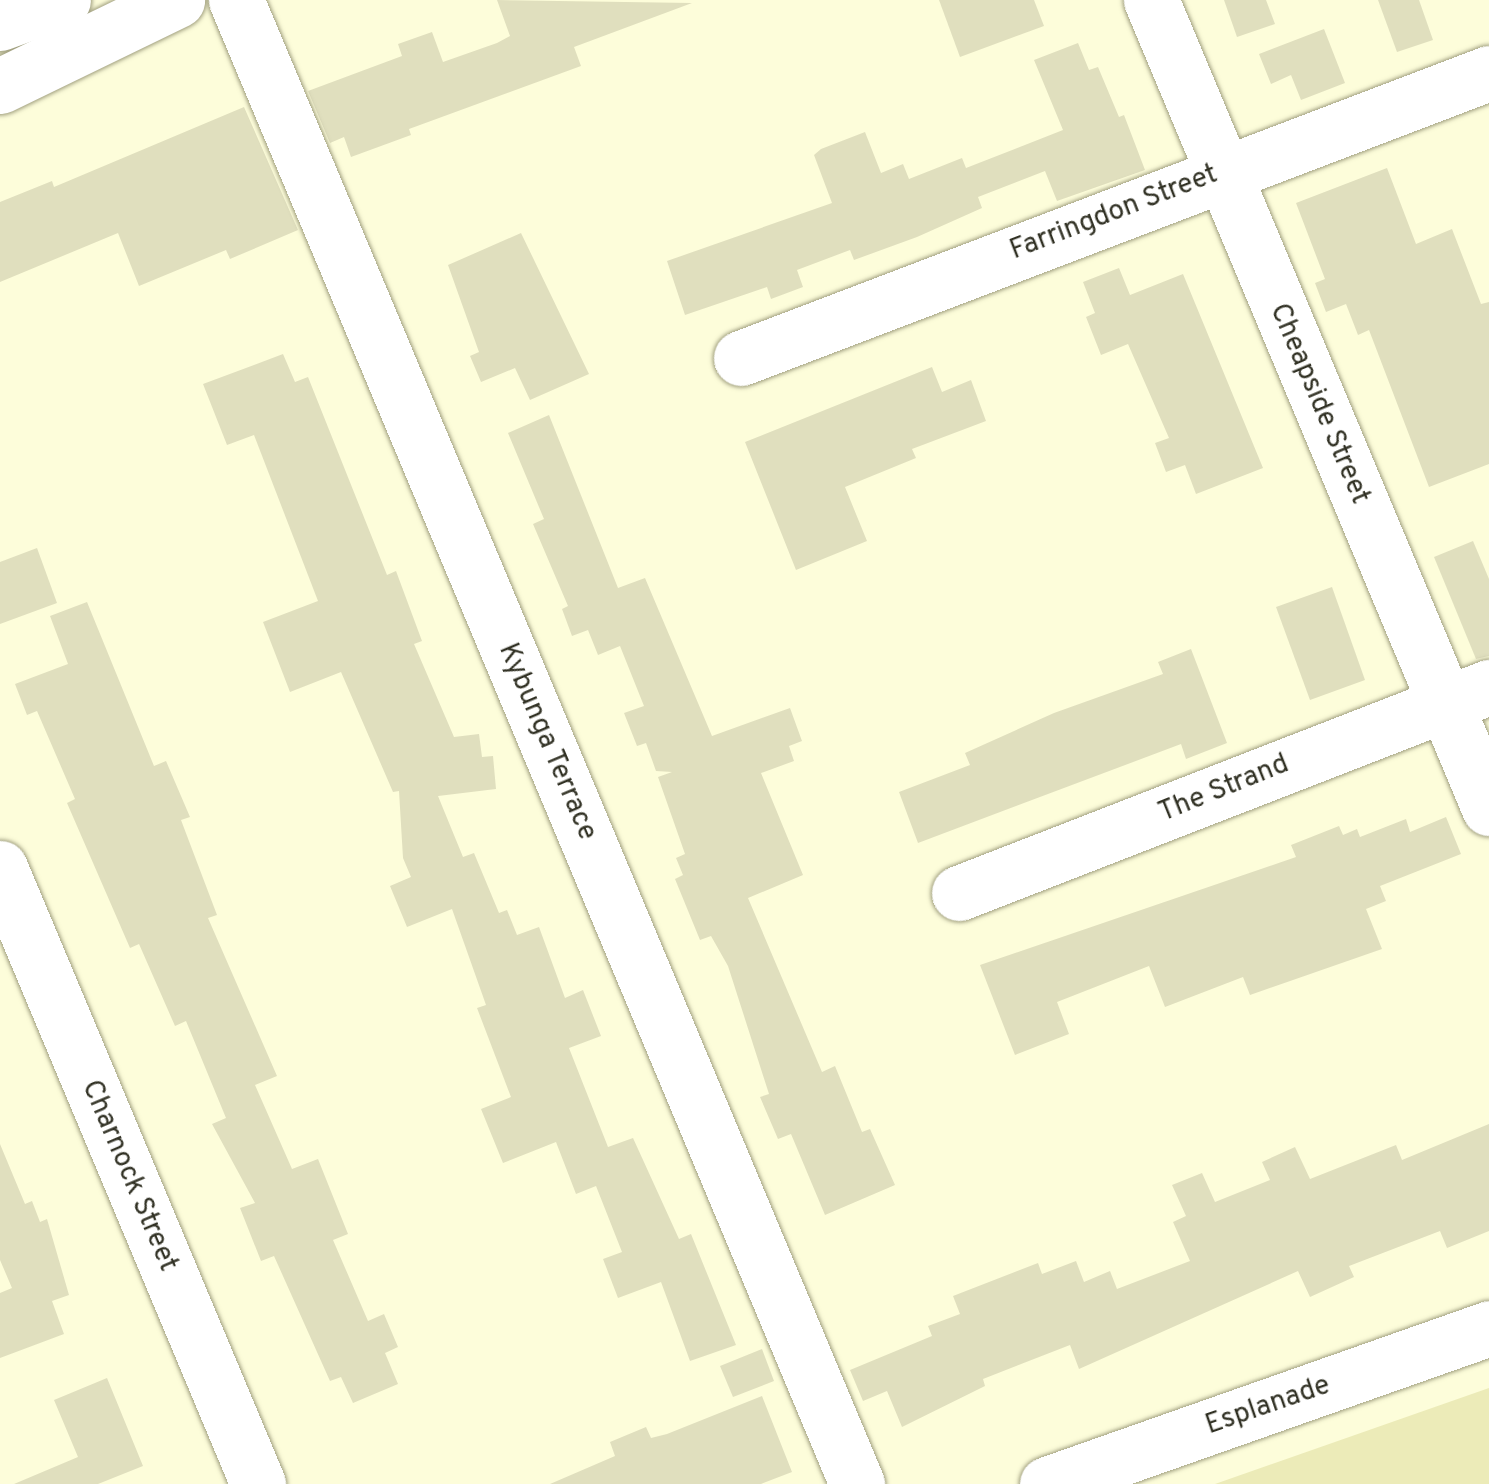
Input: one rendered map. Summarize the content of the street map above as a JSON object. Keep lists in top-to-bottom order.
{
  "streets": {
    "street": [
      "Farringdon Street",
      "Cheapside Street",
      "Kybunga Terrace",
      "The Strand",
      "Charnock Street",
      "Esplanade"
    ]
  },
  "crossings": [
    ["Farringdon Street", "Cheapside Street"],
    ["Cheapside Street", "The Strand"]
  ]
}
